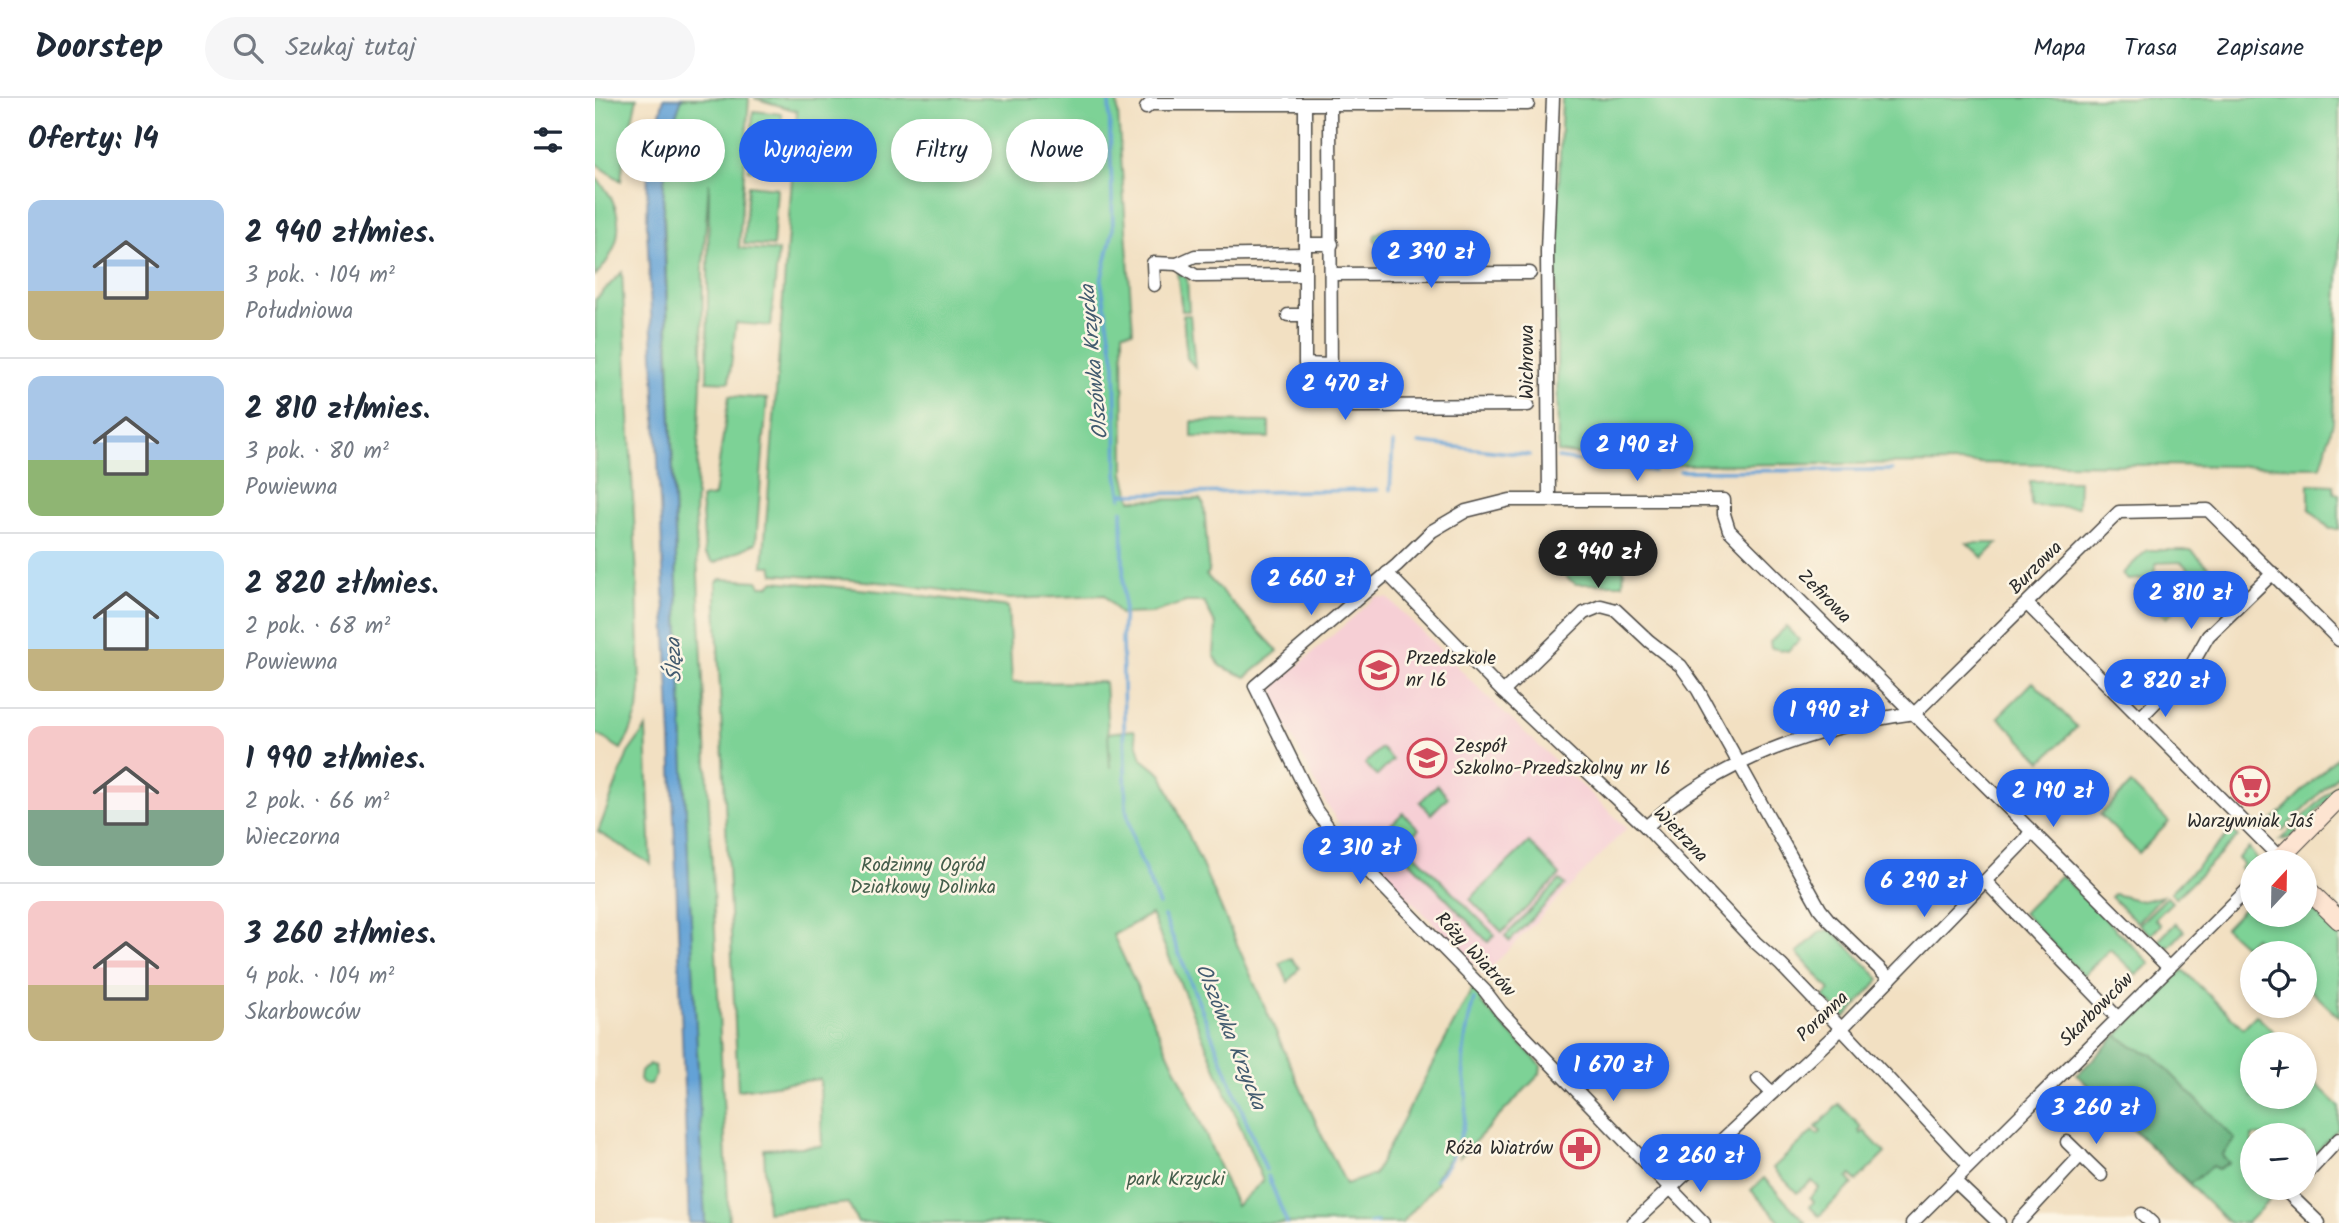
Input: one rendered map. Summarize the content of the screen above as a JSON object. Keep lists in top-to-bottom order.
{
  "streets": {
    "street": [
      "Wichrowa",
      "Burzowa",
      "Zefirowa",
      "Wietrzna",
      "Róży Wiatrów",
      "Skarbowców",
      "Poranna"
    ]
  },
  "crossings": [
    ["Wichrowa", "Zefirowa"],
    ["Burzowa", "Zefirowa"],
    ["Zefirowa", "Wietrzna"],
    ["Zefirowa", "Róży Wiatrów"],
    ["Zefirowa", "Skarbowców"],
    ["Zefirowa", "Poranna"],
    ["Wietrzna", "Róży Wiatrów"],
    ["Wietrzna", "Skarbowców"],
    ["Wietrzna", "Poranna"],
    ["Róży Wiatrów", "Poranna"]
  ],
  "water": ["Olszówka Krzycka", "Ślęza"],
  "parks": ["Rodzinny Ogród Działkowy Dolinka", "park Krzycki"],
  "places": {
    "school or university": ["Przedszkole nr 16", "Zespół Szkolno-Przedszkolny nr 16"],
    "supermarket": ["Warzywniak Jaś"],
    "pharmacy": ["Róża Wiatrów"]
  },
  "north": "top",
  "page": {
    "header": "Doorstep",
    "search": "Szukaj tutaj",
    "nav": ["Mapa", "Trasa", "Zapisane"],
    "heading": "Oferty: 14",
    "chip": [
      "Kupno",
      "Wynajem",
      "Filtry",
      "Nowe"
    ],
    "list": [
      {
        "name": "2 940 zł/mies.",
        "note": "3 pok. · 104 m² · Południowa"
      },
      {
        "name": "2 810 zł/mies.",
        "note": "3 pok. · 80 m² · Powiewna"
      },
      {
        "name": "2 820 zł/mies.",
        "note": "2 pok. · 68 m² · Powiewna"
      },
      {
        "name": "1 990 zł/mies.",
        "note": "2 pok. · 66 m² · Wieczorna"
      },
      {
        "name": "3 260 zł/mies.",
        "note": "4 pok. · 104 m² · Skarbowców"
      }
    ],
    "price": [
      "2 390 zł",
      "2 470 zł",
      "2 190 zł",
      "2 940 zł",
      "2 660 zł",
      "2 810 zł",
      "2 820 zł",
      "1 990 zł",
      "2 190 zł",
      "2 310 zł",
      "6 290 zł",
      "1 670 zł",
      "3 260 zł",
      "2 260 zł"
    ],
    "map_buttons": ["+", "−"]
  }
}
